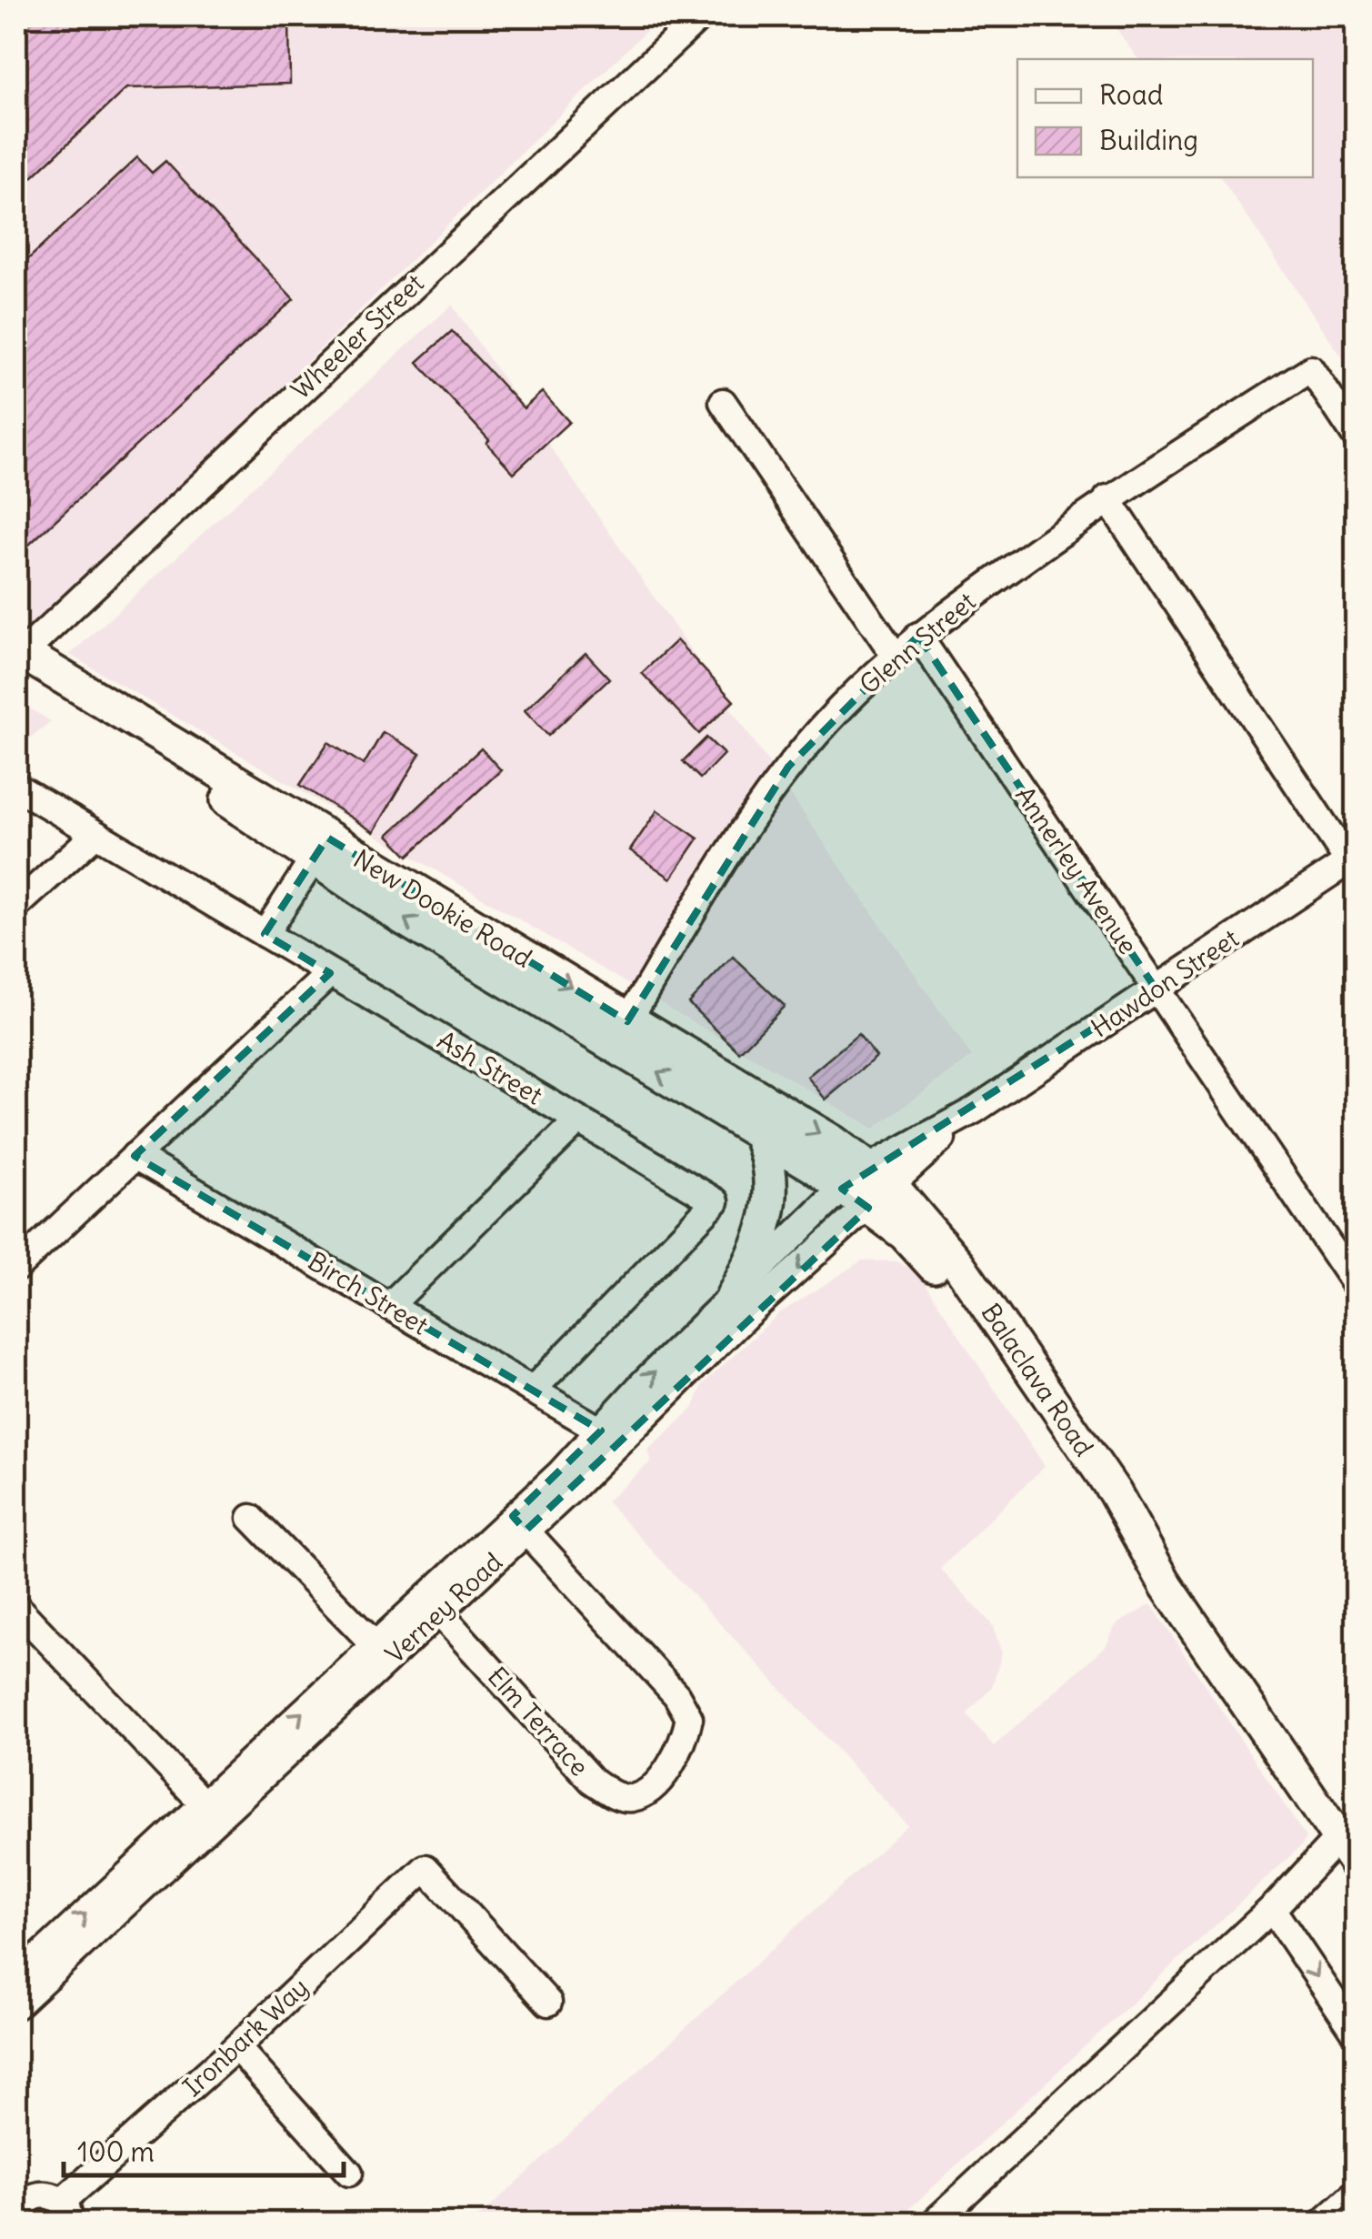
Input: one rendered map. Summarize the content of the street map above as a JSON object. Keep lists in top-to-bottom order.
{
  "streets": {
    "main road": ["New Dookie Road", "Balaclava Road"],
    "street": [
      "Wheeler Street",
      "Glenn Street",
      "Annerley Avenue",
      "Hawdon Street",
      "Ash Street",
      "Birch Street",
      "Verney Road",
      "Elm Terrace",
      "Ironbark Way"
    ]
  },
  "crossings": [
    ["Wheeler Street", "New Dookie Road"],
    ["Glenn Street", "Annerley Avenue"],
    ["Glenn Street", "New Dookie Road"],
    ["Annerley Avenue", "Hawdon Street"],
    ["New Dookie Road", "Hawdon Street"],
    ["New Dookie Road", "Balaclava Road"],
    ["New Dookie Road", "Verney Road"],
    ["Hawdon Street", "Balaclava Road"],
    ["Hawdon Street", "Verney Road"],
    ["Ash Street", "Birch Street"],
    ["Birch Street", "Verney Road"],
    ["Balaclava Road", "Verney Road"],
    ["Verney Road", "Elm Terrace"]
  ],
  "legend": ["Road", "Building"],
  "scale_bar": "100 m"
}
